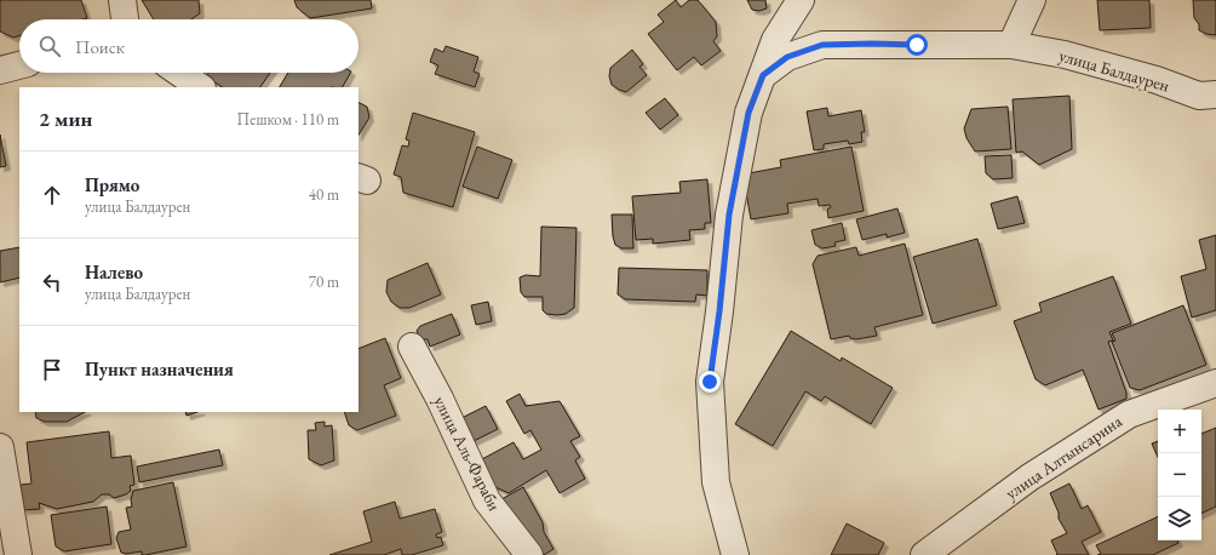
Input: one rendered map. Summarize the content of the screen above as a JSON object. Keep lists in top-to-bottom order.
{
  "streets": {
    "street": ["улица Балдаурен", "улица Аль-Фараби", "улица Алтынсарина"]
  },
  "page": {
    "search": "Поиск",
    "heading": ["2 мин", "Пешком · 110 m"],
    "list": [
      ["Прямо", "улица Балдаурен", "40 m"],
      ["Налево", "улица Балдаурен", "70 m"],
      "Пункт назначения"
    ],
    "map_buttons": ["+", "−"]
  }
}
